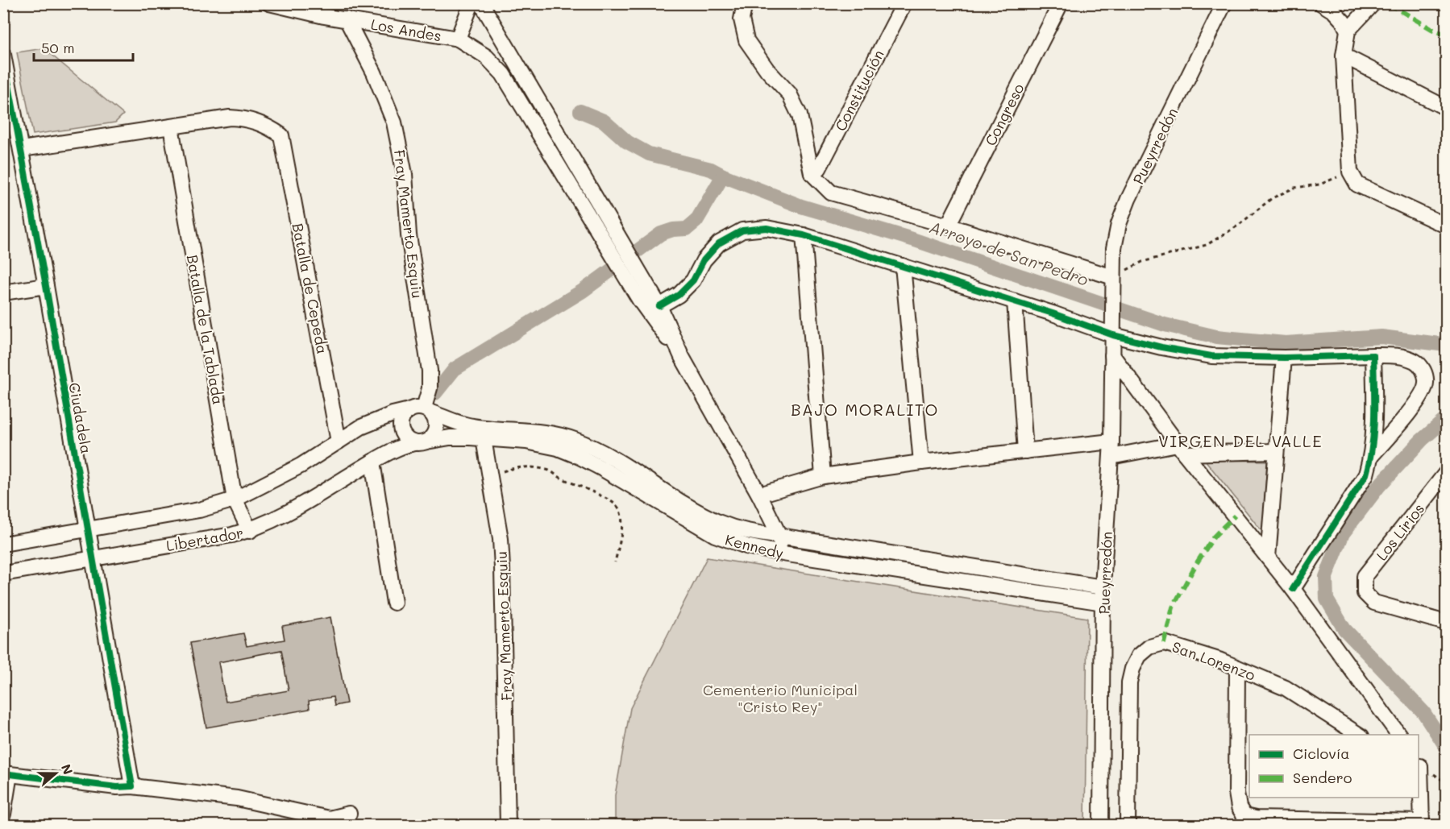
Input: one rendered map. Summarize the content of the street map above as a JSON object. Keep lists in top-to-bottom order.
{
  "streets": {
    "street": [
      "Los Andes",
      "Constitución",
      "Congreso",
      "Pueyrredón",
      "Fray Mamerto Esquiu",
      "Batalla de Cepeda",
      "Batalla de la Tablada",
      "Ciudadela",
      "Los Lirios",
      "Libertador",
      "Kennedy",
      "San Lorenzo"
    ]
  },
  "crossings": [
    ["Los Andes", "Fray Mamerto Esquiu"],
    ["Pueyrredón", "Kennedy"],
    ["Fray Mamerto Esquiu", "Libertador"],
    ["Fray Mamerto Esquiu", "Kennedy"],
    ["Batalla de Cepeda", "Batalla de la Tablada"],
    ["Batalla de Cepeda", "Libertador"],
    ["Batalla de la Tablada", "Libertador"],
    ["Ciudadela", "Libertador"],
    ["Libertador", "Kennedy"]
  ],
  "districts": ["BAJO MORALITO", "VIRGEN DEL VALLE"],
  "water": ["Arroyo de San Pedro"],
  "parks": ["Cementerio Municipal \"Cristo Rey\""],
  "legend": ["Ciclovía", "Sendero"],
  "scale_bar": "50 m",
  "north": "right"
}
